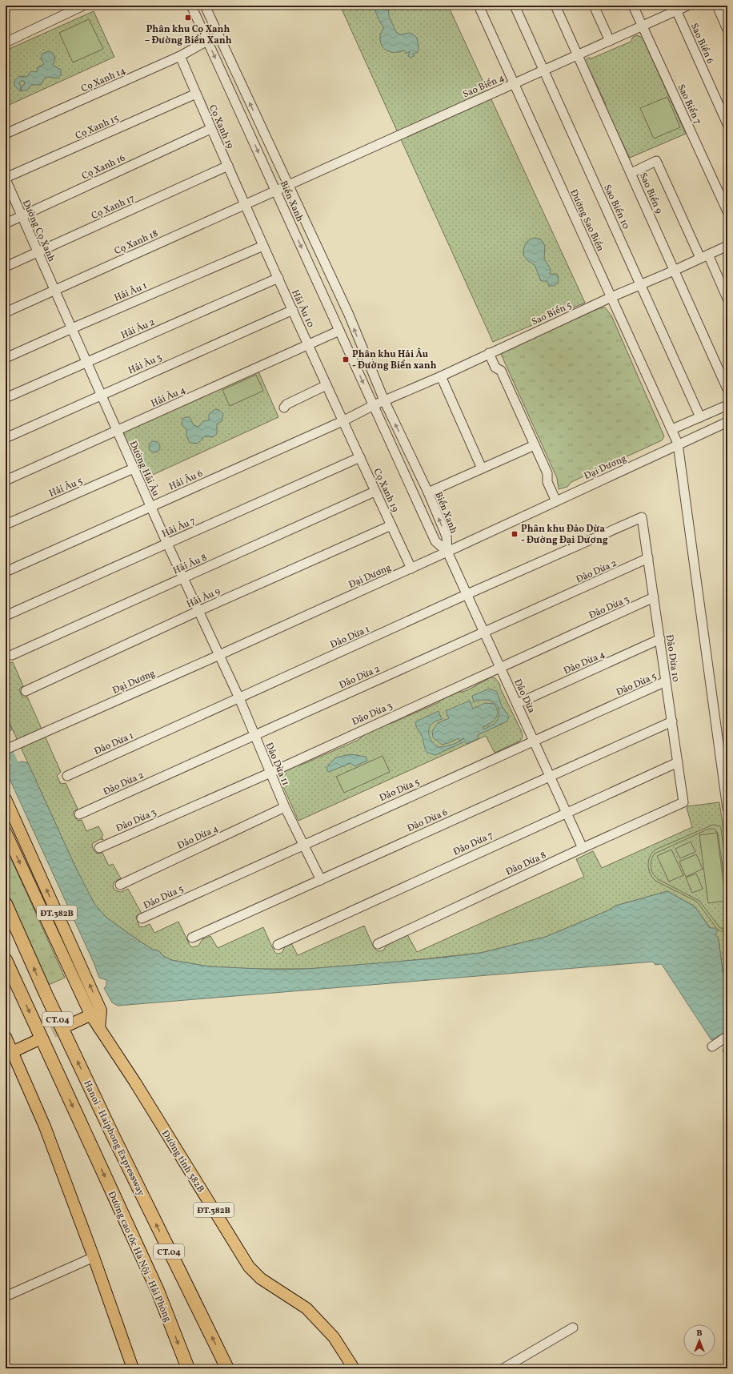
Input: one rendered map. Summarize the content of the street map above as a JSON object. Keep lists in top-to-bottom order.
{
  "streets": {
    "highway": ["CT.04", "Hanoi - Haiphong Expressway"],
    "main road": ["ĐT.382B", "Đường tỉnh 382B"],
    "street": [
      "Sao Biển 6",
      "Cọ Xanh 14",
      "Sao Biển 4",
      "Sao Biển 7",
      "Cọ Xanh 15",
      "Cọ Xanh 19",
      "Cọ Xanh 16",
      "Sao Biển 9",
      "Biển Xanh",
      "Cọ Xanh 17",
      "Sao Biển 10",
      "Đường Sao Biển",
      "Đường Cọ Xanh",
      "Cọ Xanh 18",
      "Hải Âu 1",
      "Hải Âu 10",
      "Sao Biển 5",
      "Hải Âu 2",
      "Hải Âu 3",
      "Hải Âu 4",
      "Đại Dương",
      "Đường Hải Âu",
      "Hải Âu 6",
      "Hải Âu 5",
      "Hải Âu 7",
      "Hải Âu 8",
      "Đảo Dừa 2",
      "Hải Âu 9",
      "Đảo Dừa 3",
      "Đảo Dừa 1",
      "Đảo Dừa 10",
      "Đảo Dừa 4",
      "Đảo Dừa 5",
      "Đảo Dừa",
      "Đảo Dừa 11",
      "Đảo Dừa 6",
      "Đảo Dừa 7",
      "Đảo Dừa 8"
    ]
  },
  "crossings": [
    ["Sao Biển 6", "Sao Biển 4"],
    ["Cọ Xanh 14", "Cọ Xanh 19"],
    ["Cọ Xanh 14", "Biển Xanh"],
    ["Sao Biển 4", "Sao Biển 7"],
    ["Sao Biển 4", "Sao Biển 9"],
    ["Sao Biển 4", "Biển Xanh"],
    ["Sao Biển 4", "Sao Biển 10"],
    ["Sao Biển 4", "Đường Sao Biển"],
    ["Sao Biển 4", "Cọ Xanh 18"],
    ["Cọ Xanh 15", "Cọ Xanh 19"],
    ["Cọ Xanh 15", "Đường Cọ Xanh"],
    ["Cọ Xanh 19", "Cọ Xanh 16"],
    ["Cọ Xanh 19", "Cọ Xanh 17"],
    ["Cọ Xanh 19", "Cọ Xanh 18"],
    ["Cọ Xanh 19", "Hải Âu 10"],
    ["Cọ Xanh 19", "Đại Dương"],
    ["Cọ Xanh 19", "Hải Âu 6"],
    ["Cọ Xanh 19", "Hải Âu 7"],
    ["Cọ Xanh 19", "Hải Âu 8"],
    ["Cọ Xanh 19", "Hải Âu 9"],
    ["Cọ Xanh 16", "Đường Cọ Xanh"],
    ["Sao Biển 9", "Sao Biển 5"],
    ["Biển Xanh", "Cọ Xanh 18"],
    ["Biển Xanh", "Sao Biển 5"],
    ["Biển Xanh", "Hải Âu 4"],
    ["Biển Xanh", "Đại Dương"],
    ["Biển Xanh", "Hải Âu 6"],
    ["Biển Xanh", "Đảo Dừa"],
    ["Cọ Xanh 17", "Đường Cọ Xanh"],
    ["Sao Biển 10", "Sao Biển 5"],
    ["Đường Sao Biển", "Sao Biển 5"],
    ["Đường Sao Biển", "Đại Dương"],
    ["Đường Cọ Xanh", "Cọ Xanh 18"],
    ["Đường Cọ Xanh", "Đường Hải Âu"],
    ["Cọ Xanh 18", "Hải Âu 10"],
    ["Cọ Xanh 18", "Đường Hải Âu"],
    ["Hải Âu 1", "Hải Âu 10"],
    ["Hải Âu 1", "Đường Hải Âu"],
    ["Hải Âu 10", "Hải Âu 2"],
    ["Hải Âu 10", "Hải Âu 3"],
    ["Hải Âu 10", "Hải Âu 4"],
    ["Hải Âu 10", "Hải Âu 6"],
    ["Hải Âu 2", "Đường Hải Âu"],
    ["Hải Âu 3", "Đường Hải Âu"],
    ["Hải Âu 4", "Đường Hải Âu"],
    ["Đại Dương", "Đường Hải Âu"],
    ["Đại Dương", "Đảo Dừa"],
    ["Đại Dương", "Đảo Dừa 11"],
    ["Đường Hải Âu", "Hải Âu 6"],
    ["Đường Hải Âu", "Hải Âu 5"],
    ["Đường Hải Âu", "Hải Âu 7"],
    ["Đường Hải Âu", "Hải Âu 8"],
    ["Đường Hải Âu", "Hải Âu 9"],
    ["Đường Hải Âu", "Đảo Dừa 11"],
    ["Đảo Dừa 2", "Đảo Dừa 10"],
    ["Đảo Dừa 2", "Đảo Dừa"],
    ["Đảo Dừa 2", "Đảo Dừa 11"],
    ["Đảo Dừa 3", "Đảo Dừa 10"],
    ["Đảo Dừa 3", "Đảo Dừa"],
    ["Đảo Dừa 3", "Đảo Dừa 11"],
    ["Đảo Dừa 1", "Đảo Dừa 10"],
    ["Đảo Dừa 1", "Đảo Dừa"],
    ["Đảo Dừa 1", "Đảo Dừa 11"],
    ["Đảo Dừa 10", "Đảo Dừa 4"],
    ["Đảo Dừa 10", "Đảo Dừa 5"],
    ["Đảo Dừa 10", "Đảo Dừa 6"],
    ["Đảo Dừa 10", "Đảo Dừa 7"],
    ["Đảo Dừa 10", "Đảo Dừa 8"],
    ["Đảo Dừa 4", "Đảo Dừa"],
    ["Đảo Dừa 4", "Đảo Dừa 11"],
    ["Đảo Dừa 5", "Đảo Dừa"],
    ["Đảo Dừa 5", "Đảo Dừa 11"],
    ["Đảo Dừa", "Đảo Dừa 6"],
    ["Đảo Dừa", "Đảo Dừa 7"],
    ["Đảo Dừa", "Đảo Dừa 8"],
    ["Đảo Dừa 11", "Đảo Dừa 6"],
    ["ĐT.382B", "Đường tỉnh 382B"]
  ],
  "places": {
    "transit": ["Phân khu Cọ Xanh – Đường Biển Xanh", "Phân khu Hải Âu - Đường Biển xanh", "Phân khu Đảo Dừa - Đường Đại Dương"]
  },
  "north": "top"
}
